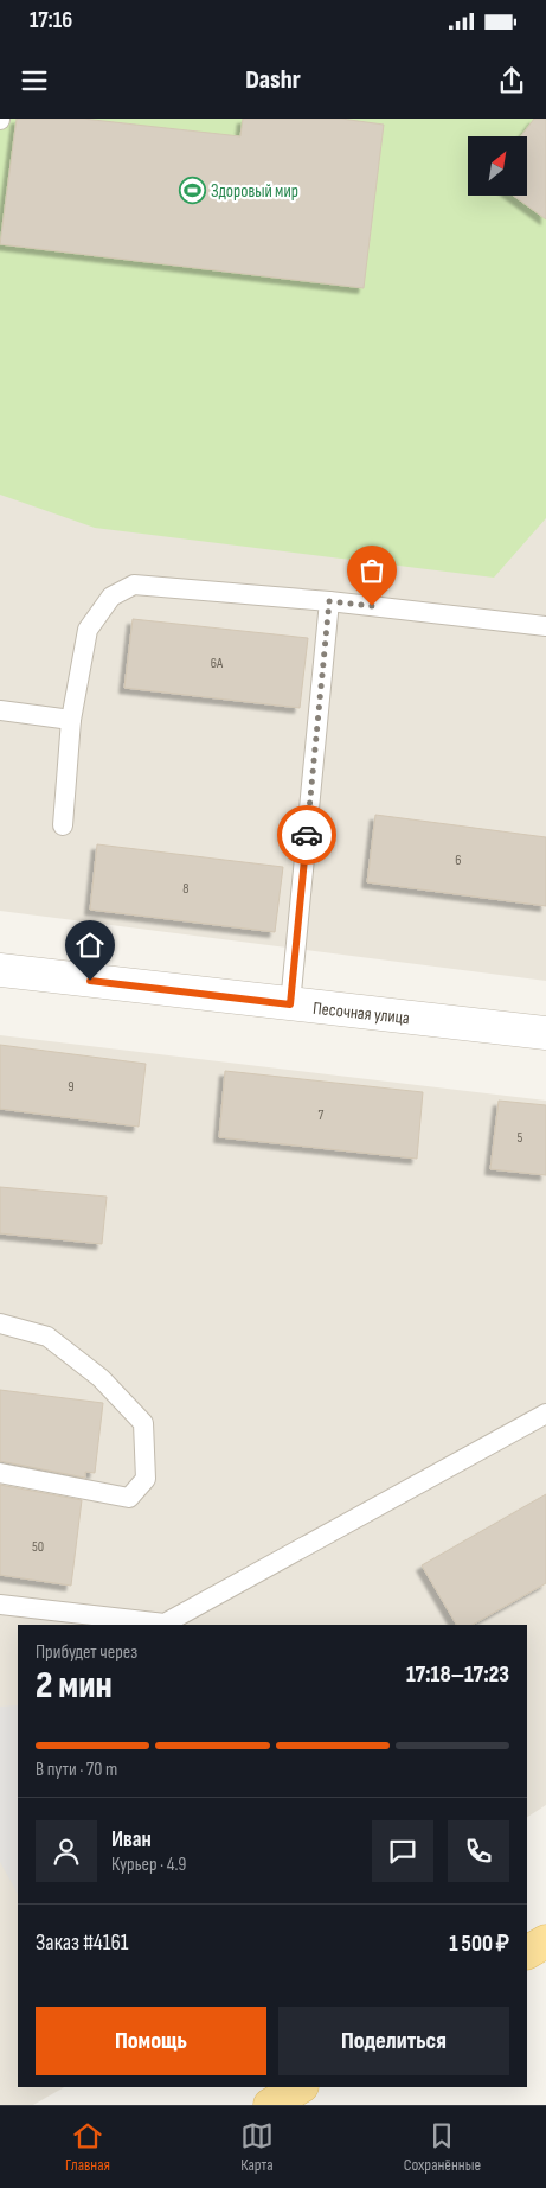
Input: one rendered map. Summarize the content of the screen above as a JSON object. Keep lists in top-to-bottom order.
{
  "streets": {
    "street": ["Песочная улица"]
  },
  "places": {
    "sports": ["Здоровый мир"]
  },
  "house_numbers": [
    "6А",
    "6",
    "8",
    "9",
    "7",
    "5",
    "50"
  ],
  "north": "top right",
  "page": {
    "status": "17:16",
    "header": "Dashr",
    "heading": ["2 мин", "Прибудет через", "17:18–17:23"],
    "panel": [
      "Иван",
      "Курьер · 4.9",
      "Заказ #4161",
      "1 500 ₽"
    ],
    "bar": "В пути · 70 m",
    "buttons": ["Помощь", "Поделиться"],
    "tabs": ["Главная", "Карта", "Сохранённые"]
  }
}
